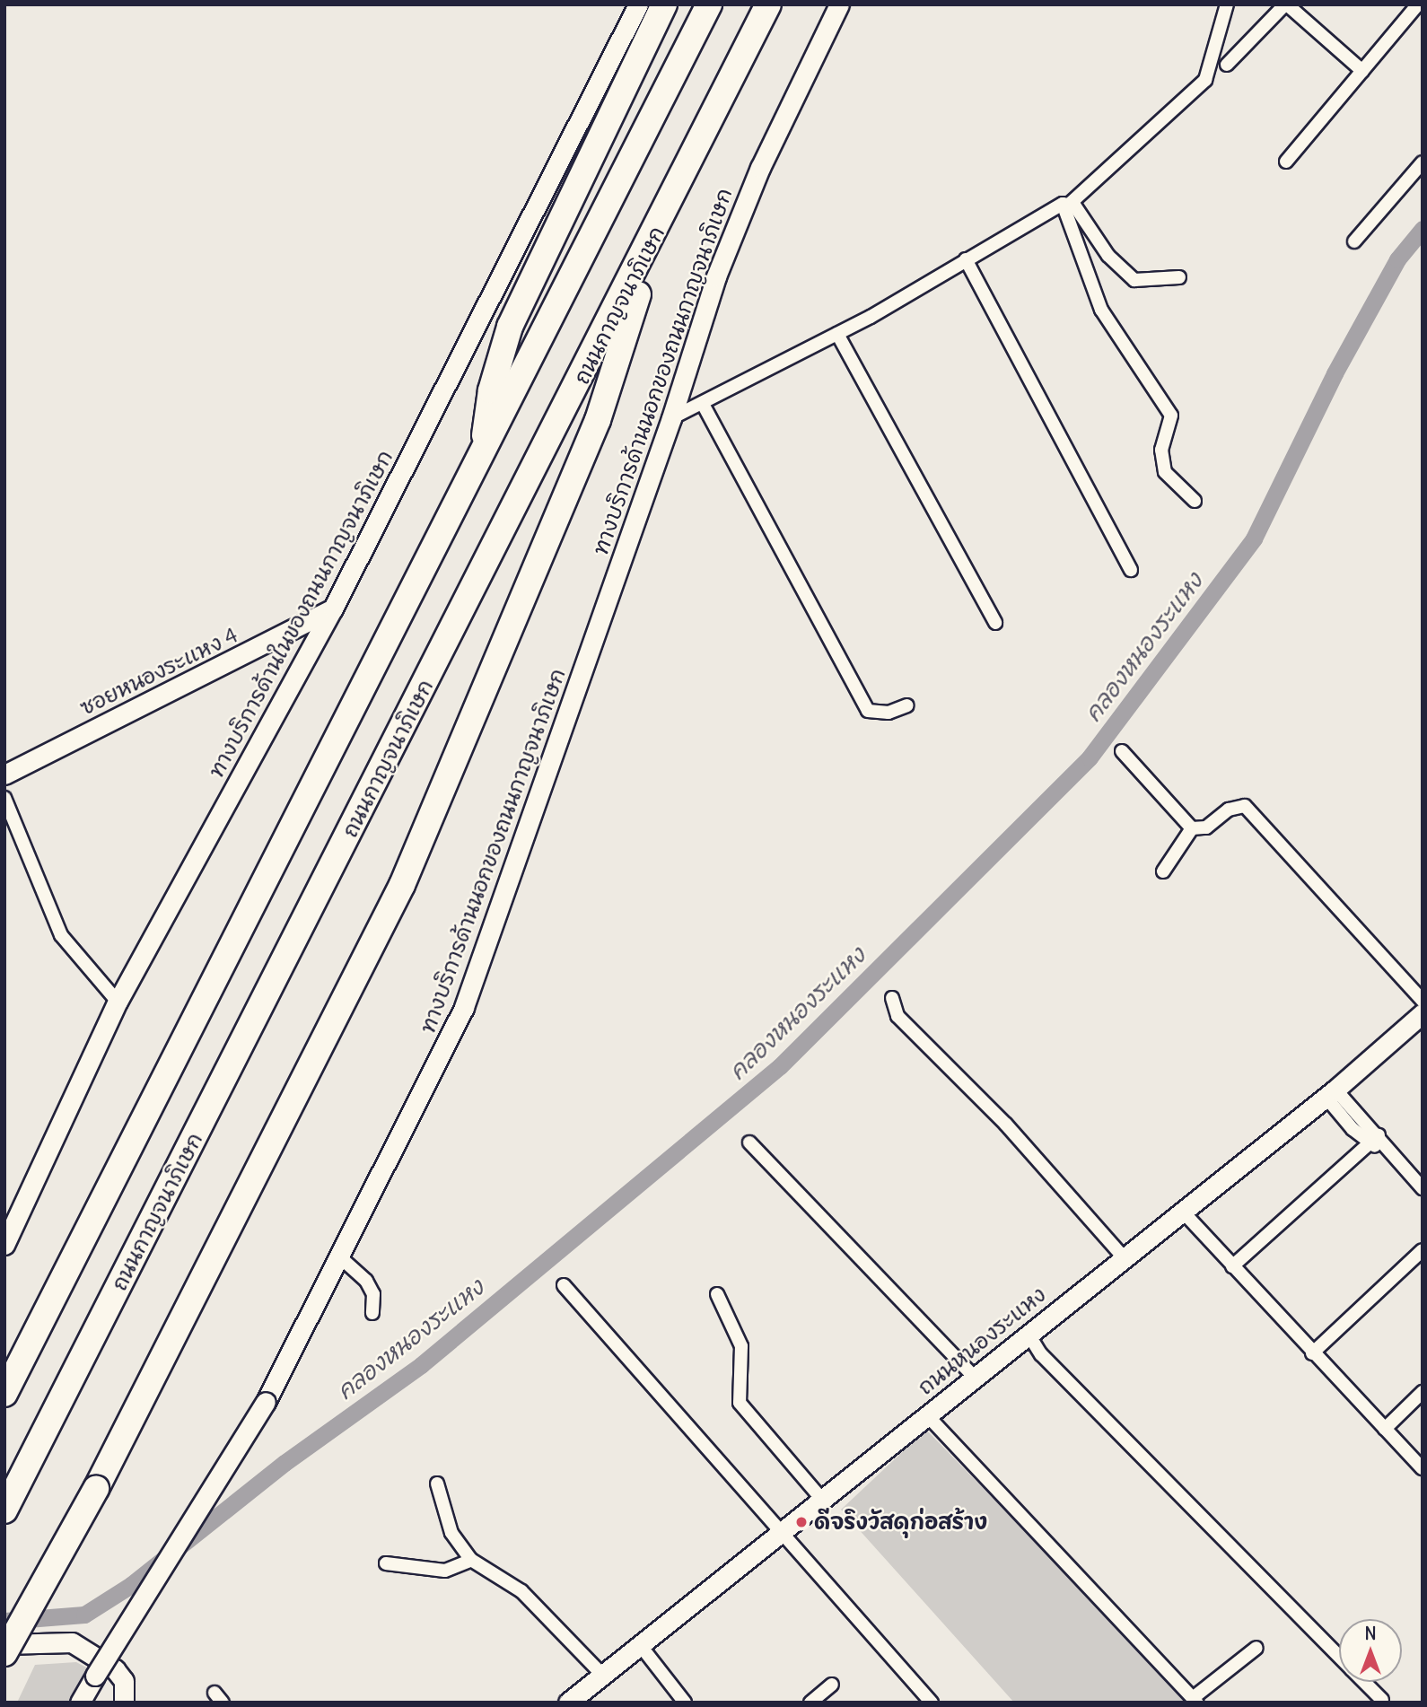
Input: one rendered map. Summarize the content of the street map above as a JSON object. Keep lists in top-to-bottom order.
{
  "streets": {
    "highway": ["ถนนกาญจนาภิเษก"],
    "main road": [
      "ทางบริการด้านนอกของถนนกาญจนาภิเษก",
      "ทางบริการด้านในของถนนกาญจนาภิเษก",
      "ซอยหนองระแหง 4",
      "ถนนหนองระแหง"
    ]
  },
  "crossings": [
    ["ทางบริการด้านในของถนนกาญจนาภิเษก", "ซอยหนองระแหง 4"]
  ],
  "water": ["คลองหนองระแหง"],
  "places": ["ดีจริงวัสดุก่อสร้าง"],
  "north": "top"
}
